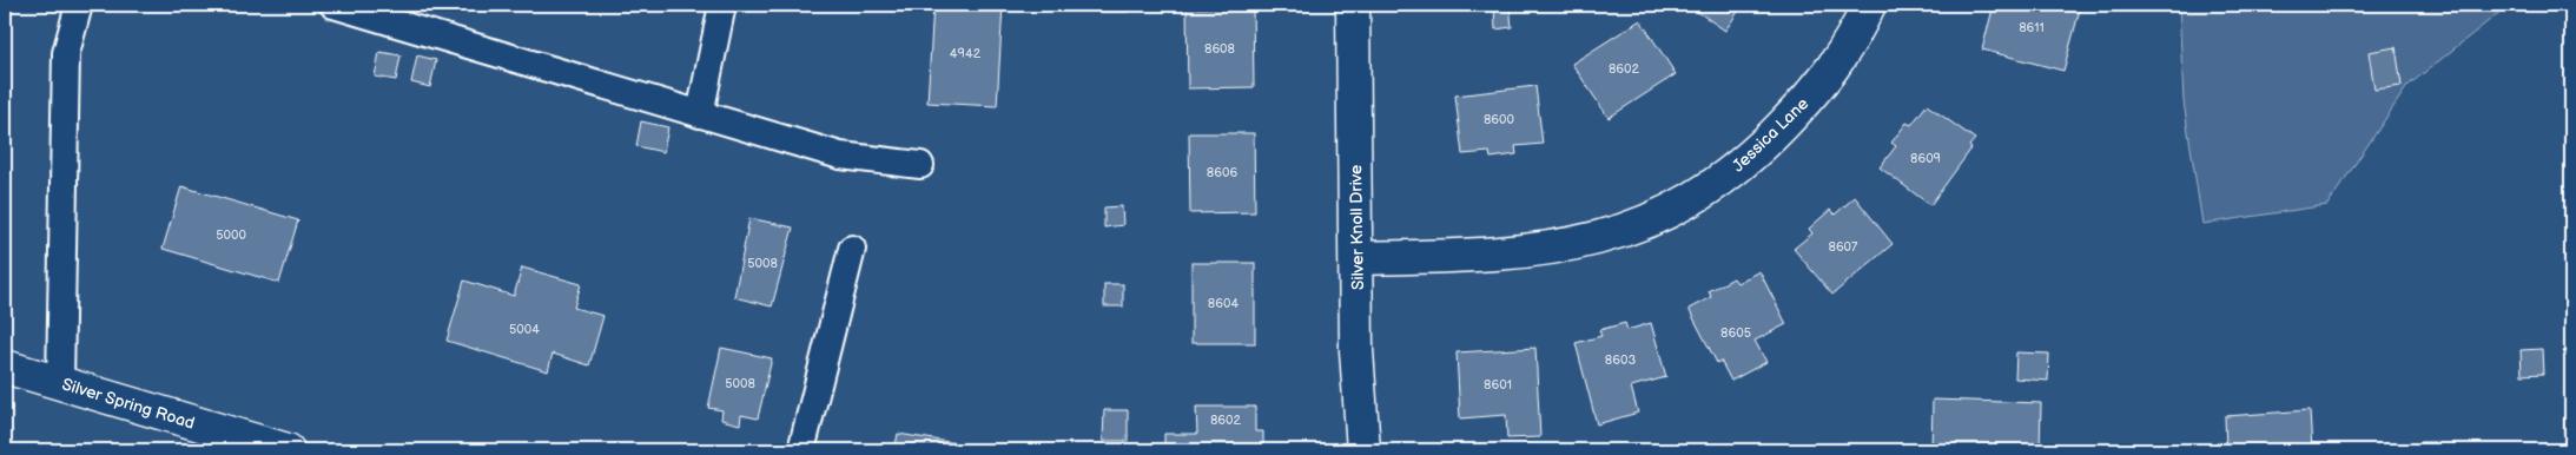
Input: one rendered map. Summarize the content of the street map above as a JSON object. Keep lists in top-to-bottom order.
{
  "streets": {
    "street": ["Jessica Lane", "Silver Knoll Drive", "Silver Spring Road"]
  },
  "crossings": [
    ["Jessica Lane", "Silver Knoll Drive"]
  ],
  "house_numbers": [
    "8611",
    "8608",
    "4942",
    "8602",
    "8600",
    "8609",
    "8606",
    "5000",
    "8607",
    "5008",
    "8604",
    "5004",
    "8605",
    "8603",
    "5008",
    "8601",
    "8602"
  ]
}
